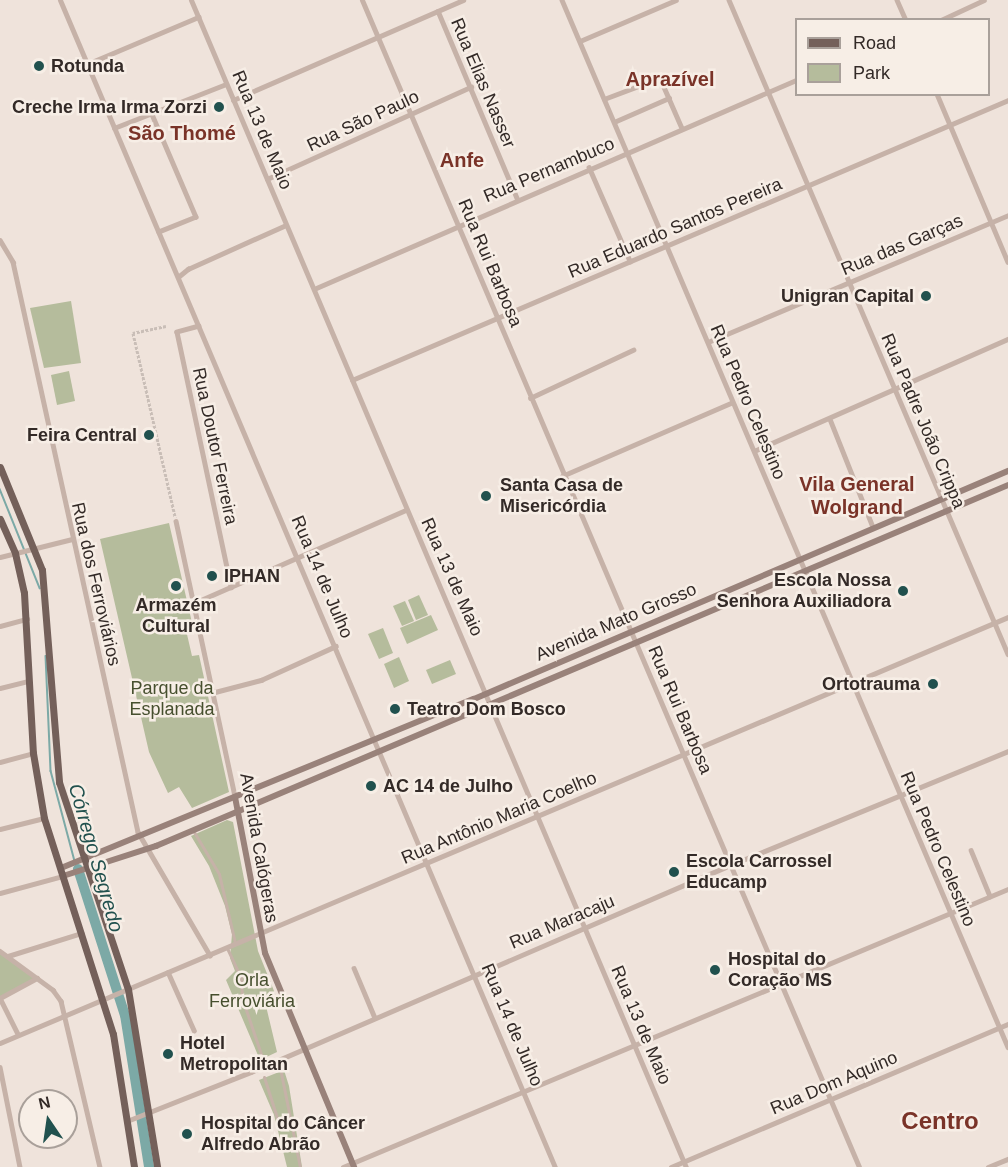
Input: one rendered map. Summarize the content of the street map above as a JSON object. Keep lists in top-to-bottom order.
{
  "streets": {
    "main road": ["Avenida Mato Grosso", "Avenida Calógeras"],
    "street": [
      "Rua Elias Nasser",
      "Rua São Paulo",
      "Rua 13 de Maio",
      "Rua Pernambuco",
      "Rua Eduardo Santos Pereira",
      "Rua das Garças",
      "Rua Rui Barbosa",
      "Rua Pedro Celestino",
      "Rua Padre João Crippa",
      "Rua Doutor Ferreira",
      "Rua 14 de Julho",
      "Rua dos Ferroviários",
      "Rua Antônio Maria Coelho",
      "Rua Maracaju",
      "Rua Dom Aquino"
    ]
  },
  "crossings": [
    ["Rua Elias Nasser", "Rua São Paulo"],
    ["Rua Elias Nasser", "Rua Pernambuco"],
    ["Rua São Paulo", "Rua 13 de Maio"],
    ["Rua São Paulo", "Rua Rui Barbosa"],
    ["Rua 13 de Maio", "Rua Pernambuco"],
    ["Rua 13 de Maio", "Rua Eduardo Santos Pereira"],
    ["Rua 13 de Maio", "Avenida Mato Grosso"],
    ["Rua 13 de Maio", "Rua Antônio Maria Coelho"],
    ["Rua 13 de Maio", "Rua Maracaju"],
    ["Rua 13 de Maio", "Rua Dom Aquino"],
    ["Rua Pernambuco", "Rua Rui Barbosa"],
    ["Rua Pernambuco", "Rua Pedro Celestino"],
    ["Rua Pernambuco", "Rua Padre João Crippa"],
    ["Rua Eduardo Santos Pereira", "Rua Rui Barbosa"],
    ["Rua Eduardo Santos Pereira", "Rua Pedro Celestino"],
    ["Rua Eduardo Santos Pereira", "Rua Padre João Crippa"],
    ["Rua das Garças", "Rua Pedro Celestino"],
    ["Rua das Garças", "Rua Padre João Crippa"],
    ["Rua Rui Barbosa", "Avenida Mato Grosso"],
    ["Rua Rui Barbosa", "Rua Antônio Maria Coelho"],
    ["Rua Rui Barbosa", "Rua Maracaju"],
    ["Rua Rui Barbosa", "Rua Dom Aquino"],
    ["Rua Pedro Celestino", "Avenida Mato Grosso"],
    ["Rua Pedro Celestino", "Rua Antônio Maria Coelho"],
    ["Rua Pedro Celestino", "Rua Maracaju"],
    ["Rua Pedro Celestino", "Rua Dom Aquino"],
    ["Rua Padre João Crippa", "Avenida Mato Grosso"],
    ["Rua Padre João Crippa", "Rua Antônio Maria Coelho"],
    ["Rua Doutor Ferreira", "Rua 14 de Julho"],
    ["Rua 14 de Julho", "Avenida Mato Grosso"],
    ["Rua 14 de Julho", "Rua Antônio Maria Coelho"],
    ["Rua 14 de Julho", "Rua Maracaju"],
    ["Rua dos Ferroviários", "Avenida Mato Grosso"],
    ["Rua dos Ferroviários", "Rua Antônio Maria Coelho"],
    ["Avenida Mato Grosso", "Avenida Calógeras"],
    ["Rua Antônio Maria Coelho", "Avenida Calógeras"],
    ["Avenida Calógeras", "Rua Maracaju"]
  ],
  "districts": [
    "Aprazível",
    "São Thomé",
    "Anfe",
    "Vila General Wolgrand",
    "Centro"
  ],
  "water": ["Córrego Segredo"],
  "parks": ["Parque da Esplanada", "Orla Ferroviária"],
  "places": [
    "Rotunda",
    "Creche Irma Irma Zorzi",
    "Unigran Capital",
    "Feira Central",
    "Santa Casa de Misericórdia",
    "IPHAN",
    "Armazém Cultural",
    "Escola Nossa Senhora Auxiliadora",
    "Ortotrauma",
    "Teatro Dom Bosco",
    "AC 14 de Julho",
    "Escola Carrossel Educamp",
    "Hospital do Coração MS",
    "Hotel Metropolitan",
    "Hospital do Câncer Alfredo Abrão"
  ],
  "legend": ["Road", "Park"],
  "north": "top"
}
